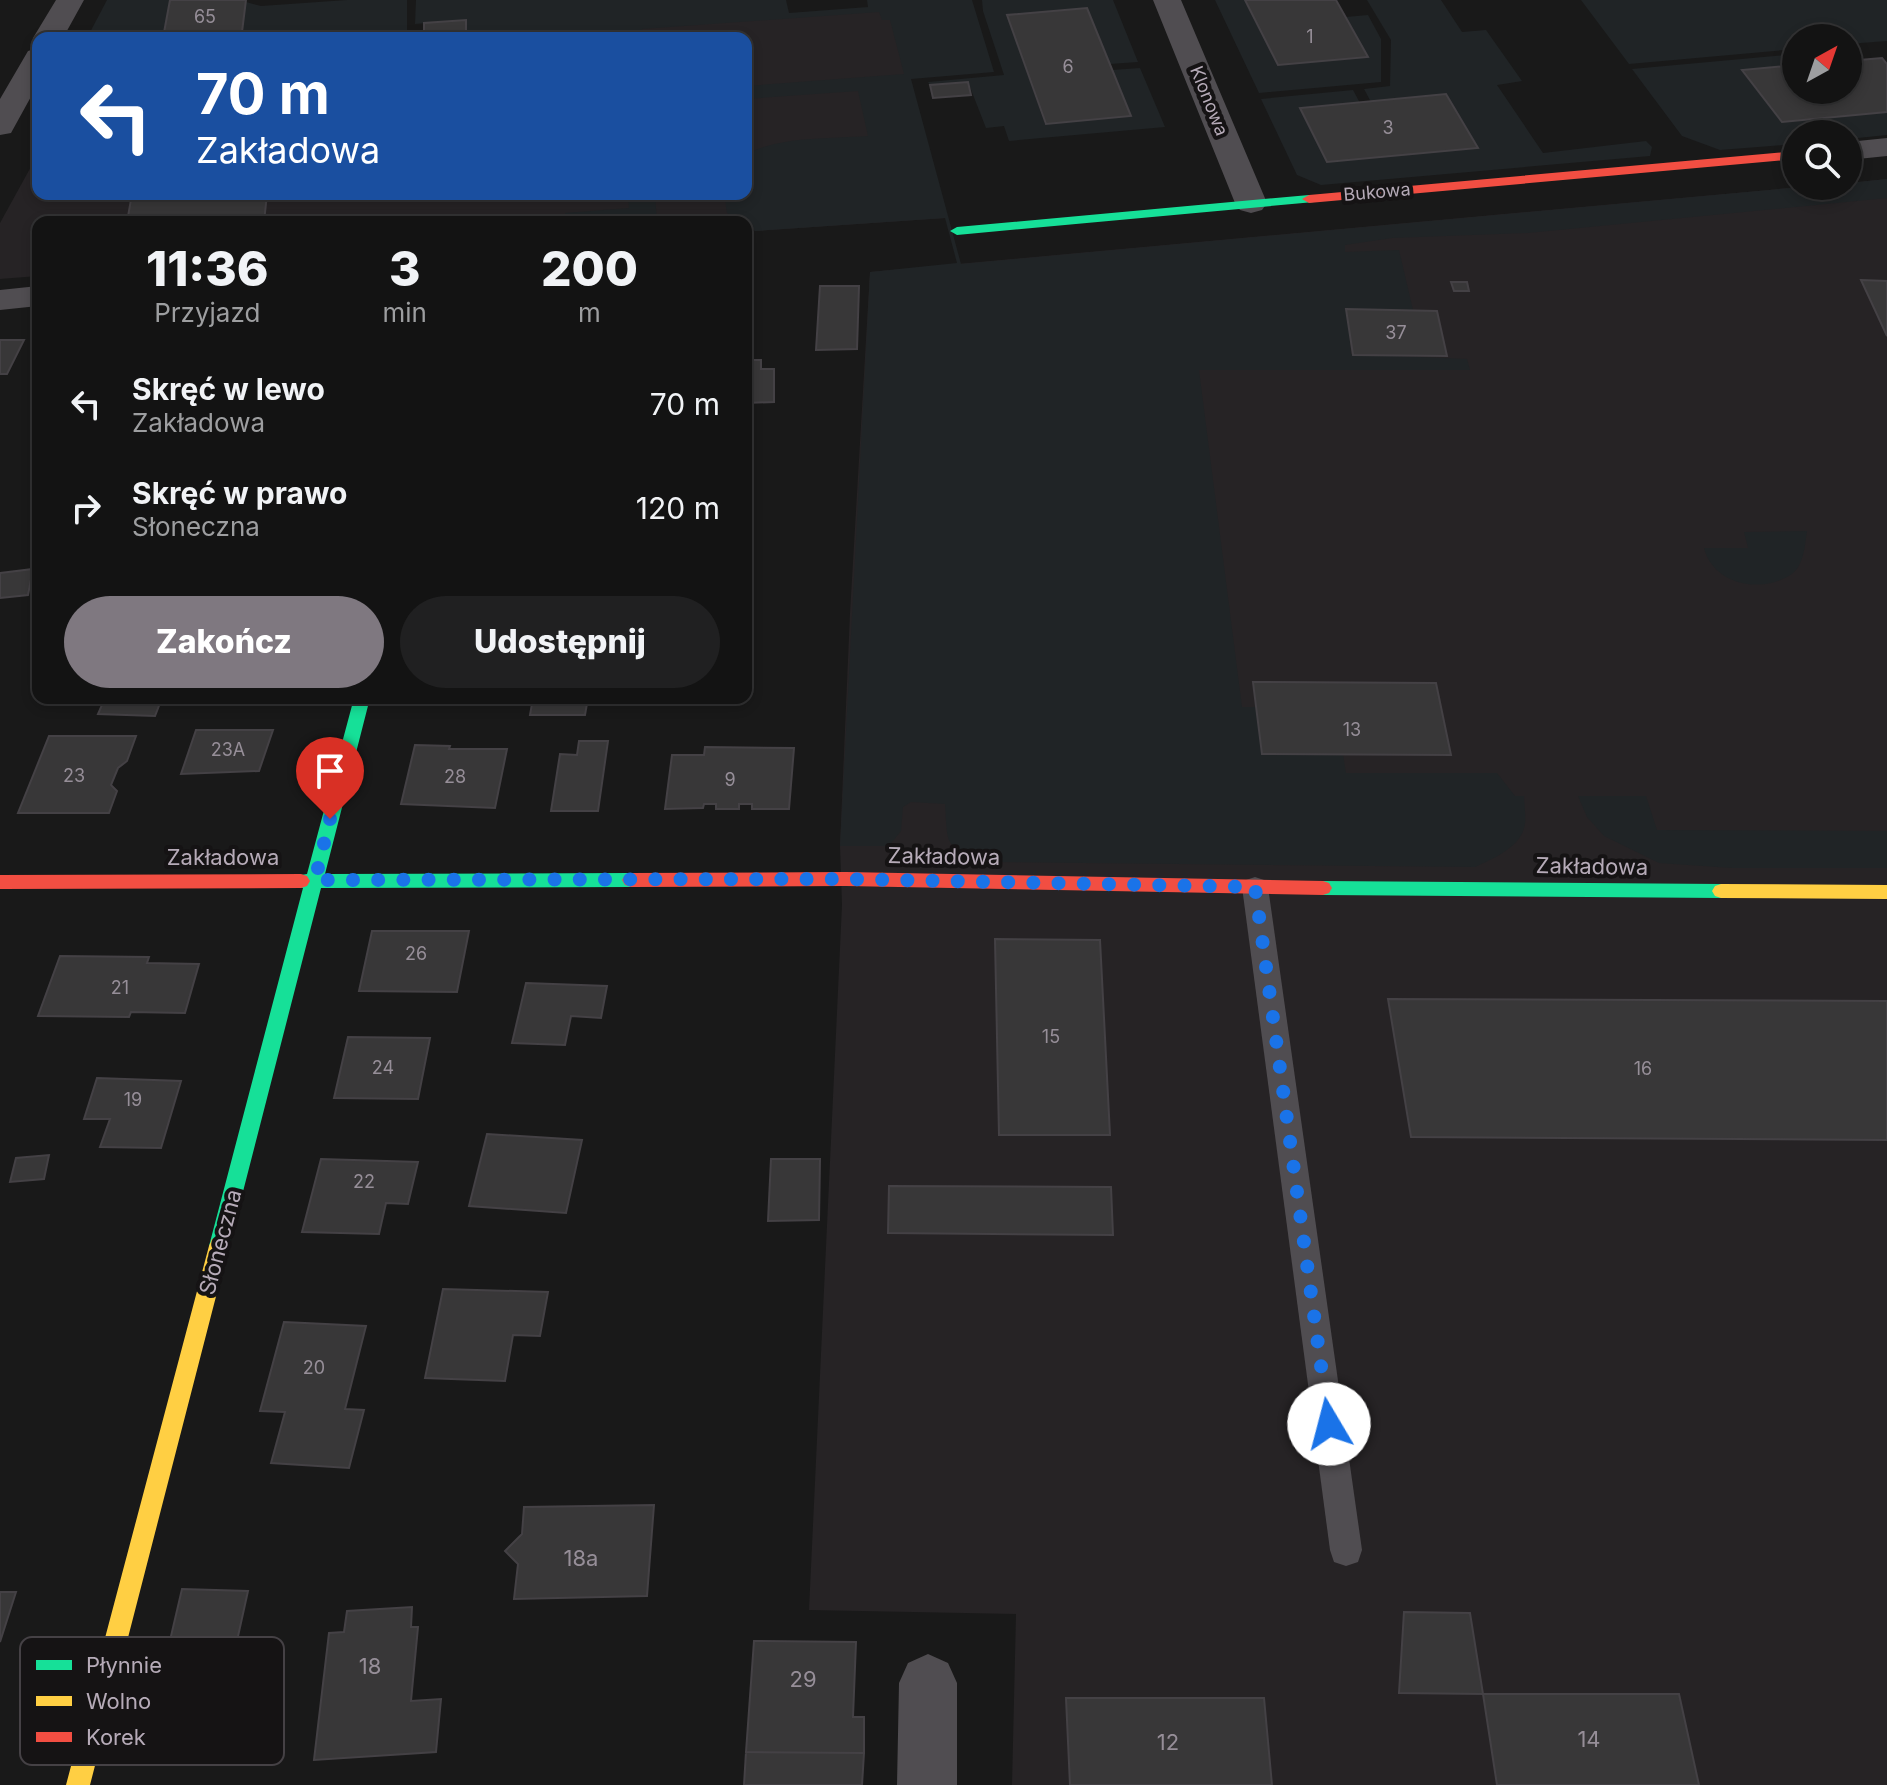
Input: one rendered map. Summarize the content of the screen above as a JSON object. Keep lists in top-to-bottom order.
{
  "streets": {
    "street": [
      "Klonowa",
      "Bukowa",
      "Zakładowa",
      "Słoneczna"
    ]
  },
  "crossings": [
    ["Klonowa", "Bukowa"],
    ["Zakładowa", "Słoneczna"]
  ],
  "house_numbers": [
    "65",
    "1",
    "6",
    "3",
    "37",
    "13",
    "23A",
    "23",
    "28",
    "9",
    "26",
    "21",
    "15",
    "24",
    "16",
    "19",
    "22",
    "20",
    "18a",
    "18",
    "29",
    "14",
    "12"
  ],
  "legend": ["Płynnie", "Wolno", "Korek"],
  "north": "top right",
  "page": {
    "turn": ["70 m", "Zakładowa"],
    "eta": [
      "11:36",
      "Przyjazd",
      "3",
      "min",
      "200",
      "m"
    ],
    "list": [
      {
        "name": "Skręć w lewo",
        "note": "Zakładowa",
        "value": "70 m"
      },
      {
        "name": "Skręć w prawo",
        "note": "Słoneczna",
        "value": "120 m"
      }
    ],
    "buttons": ["Zakończ", "Udostępnij"]
  }
}
